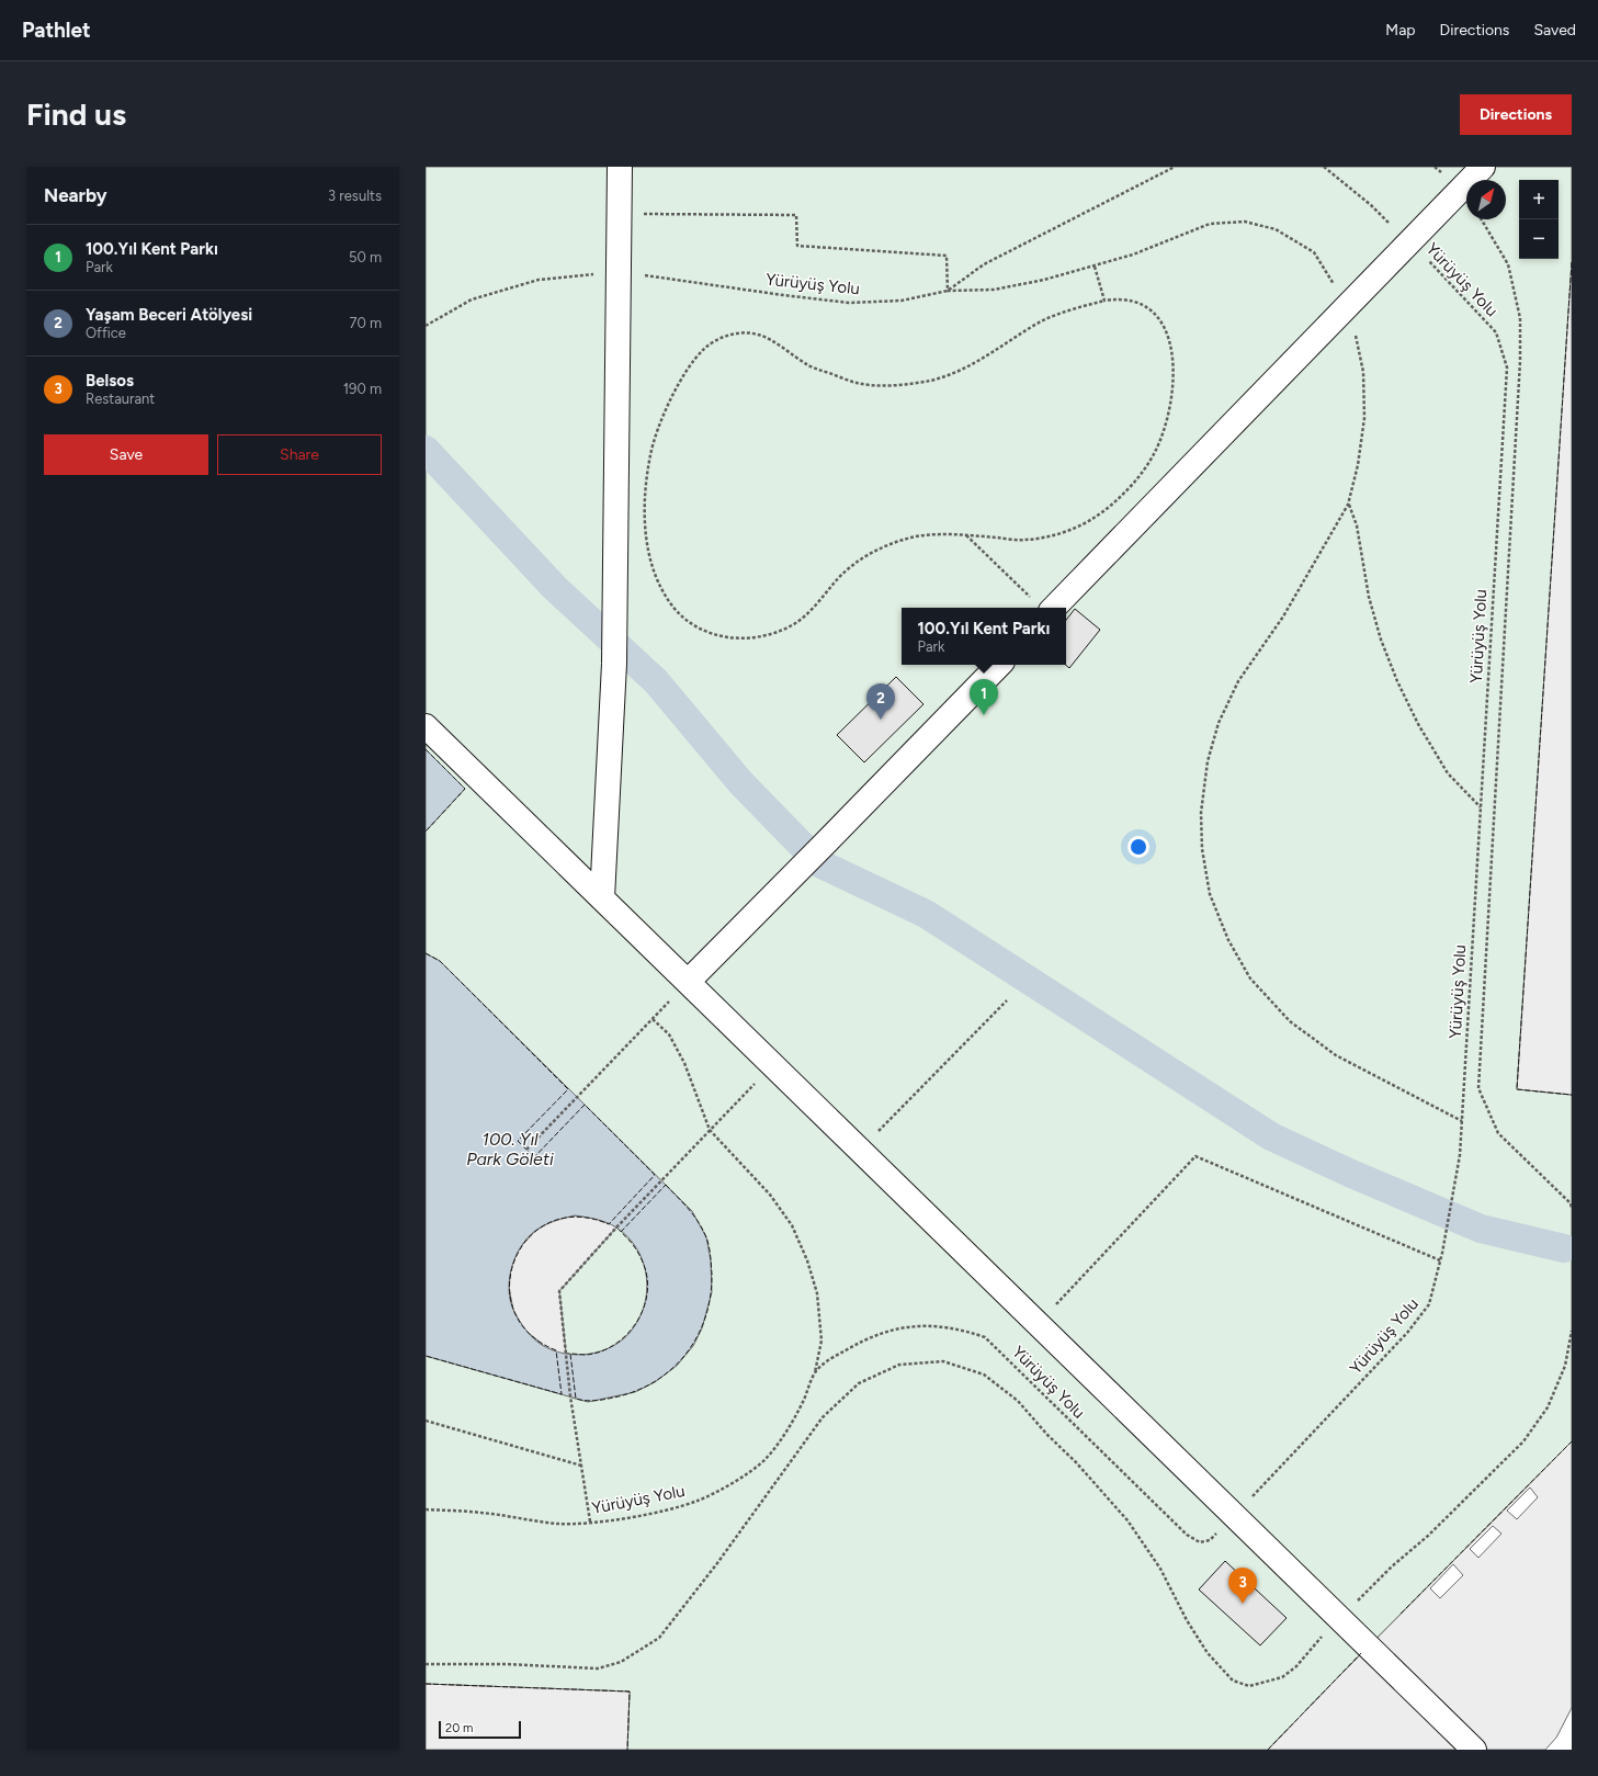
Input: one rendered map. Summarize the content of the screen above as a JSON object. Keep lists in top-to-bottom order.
{
  "streets": {
    "path": ["Yürüyüş Yolu"]
  },
  "water": ["100. Yıl Park Göleti"],
  "scale_bar": "20 m",
  "north": "top right",
  "page": {
    "header": "Pathlet",
    "nav": ["Map", "Directions", "Saved"],
    "buttons": [
      "Directions",
      ["Save", "Share"]
    ],
    "title": "Find us",
    "heading": ["Nearby", "3 results"],
    "map_buttons": ["+", "−"],
    "list": [
      {
        "mark": "1",
        "name": "100.Yıl Kent Parkı",
        "note": "Park",
        "value": "50 m"
      },
      {
        "mark": "2",
        "name": "Yaşam Beceri Atölyesi",
        "note": "Office",
        "value": "70 m"
      },
      {
        "mark": "3",
        "name": "Belsos",
        "note": "Restaurant",
        "value": "190 m"
      }
    ],
    "popup": ["100.Yıl Kent Parkı", "Park"],
    "pins": ["1", "2", "3"],
    "scale": "20 m"
  }
}
